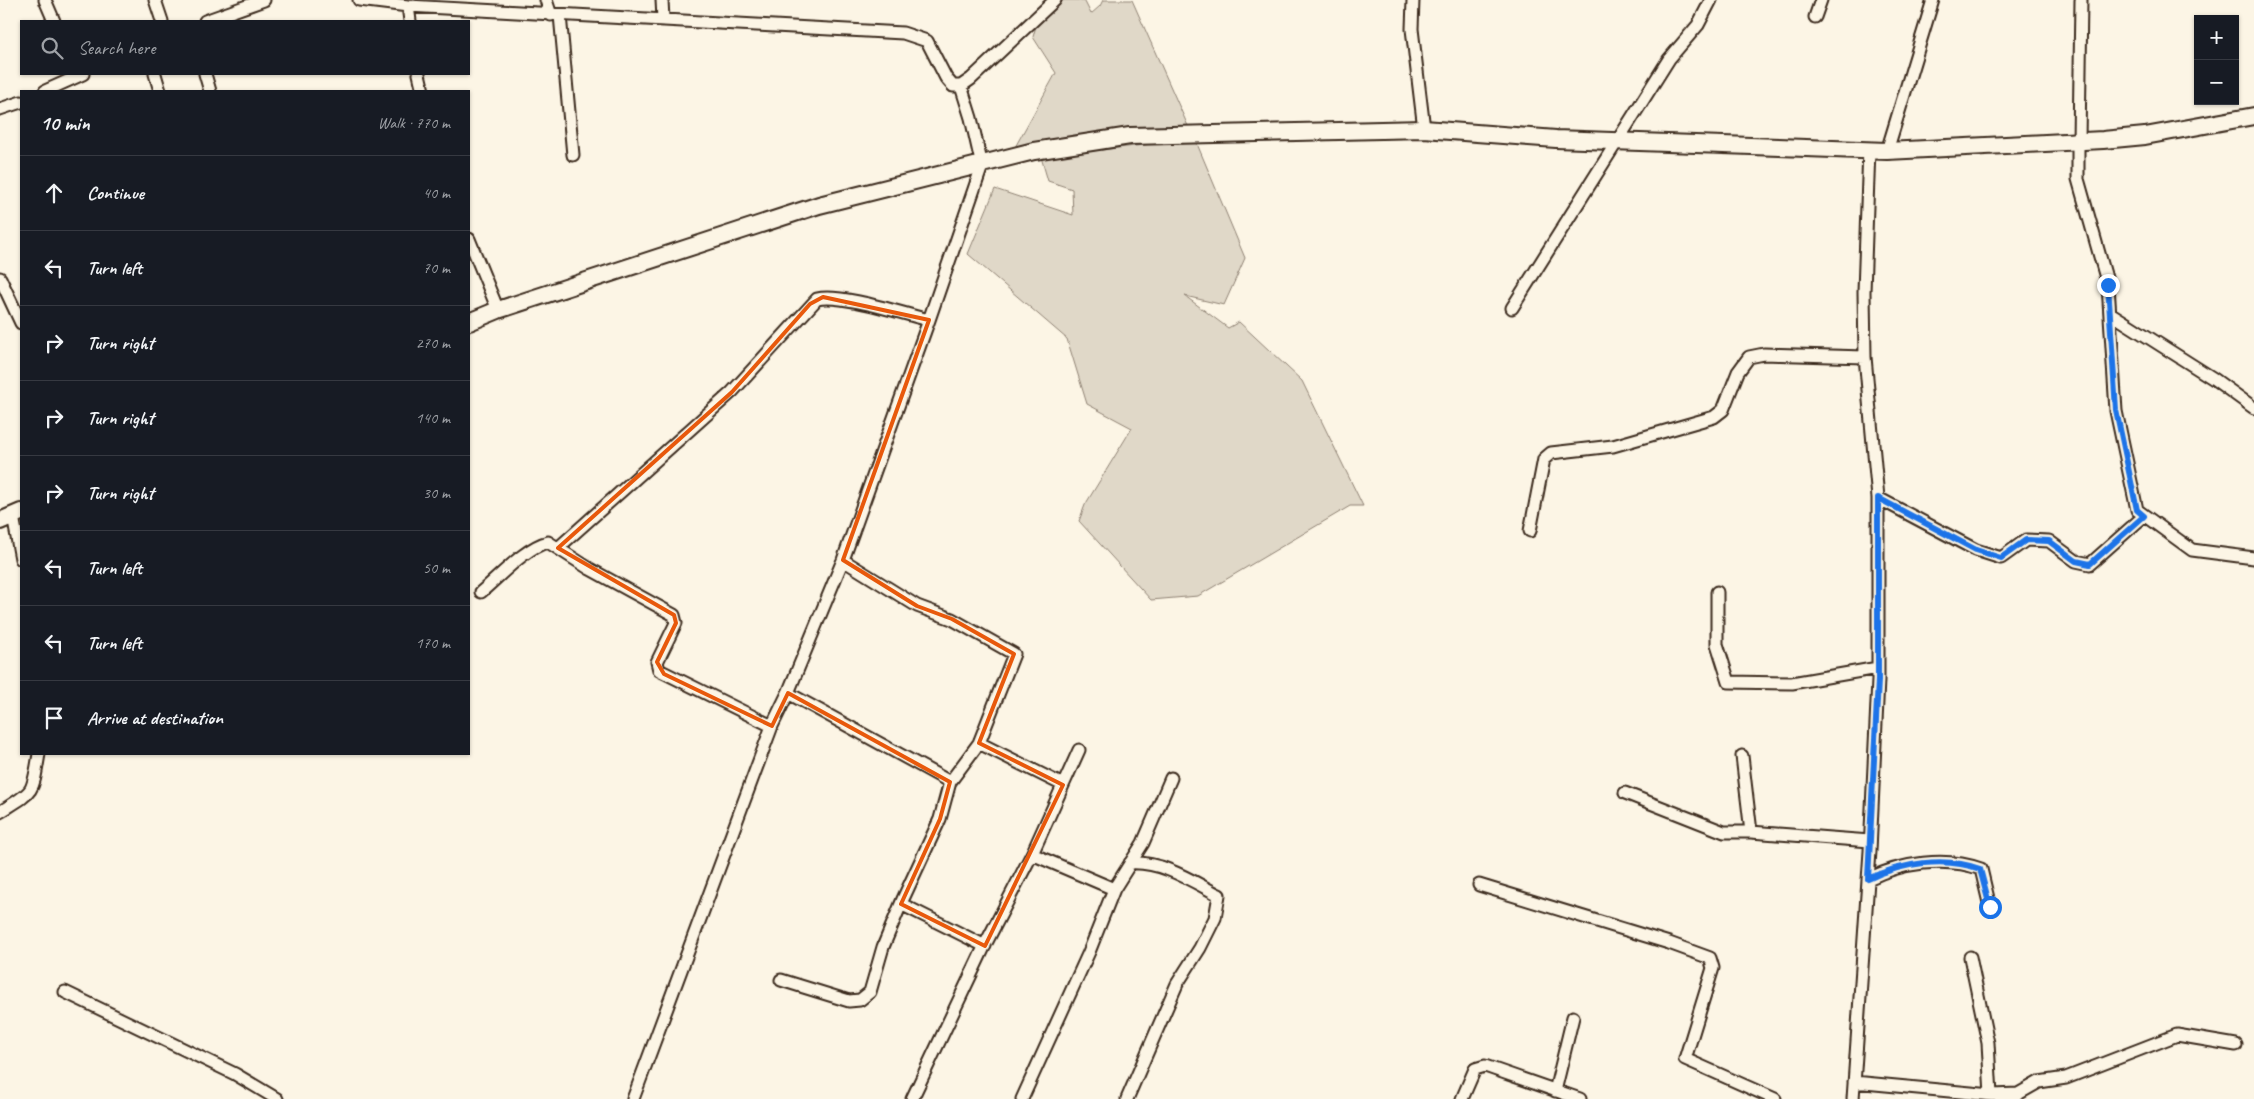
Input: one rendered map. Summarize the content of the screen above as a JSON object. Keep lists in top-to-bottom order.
{
  "page": {
    "map_buttons": ["+", "−"],
    "search": "Search here",
    "heading": ["10 min", "Walk · 770 m"],
    "list": [
      ["Continue", "40 m"],
      ["Turn left", "70 m"],
      ["Turn right", "270 m"],
      ["Turn right", "140 m"],
      ["Turn right", "30 m"],
      ["Turn left", "50 m"],
      ["Turn left", "170 m"],
      "Arrive at destination"
    ]
  }
}
